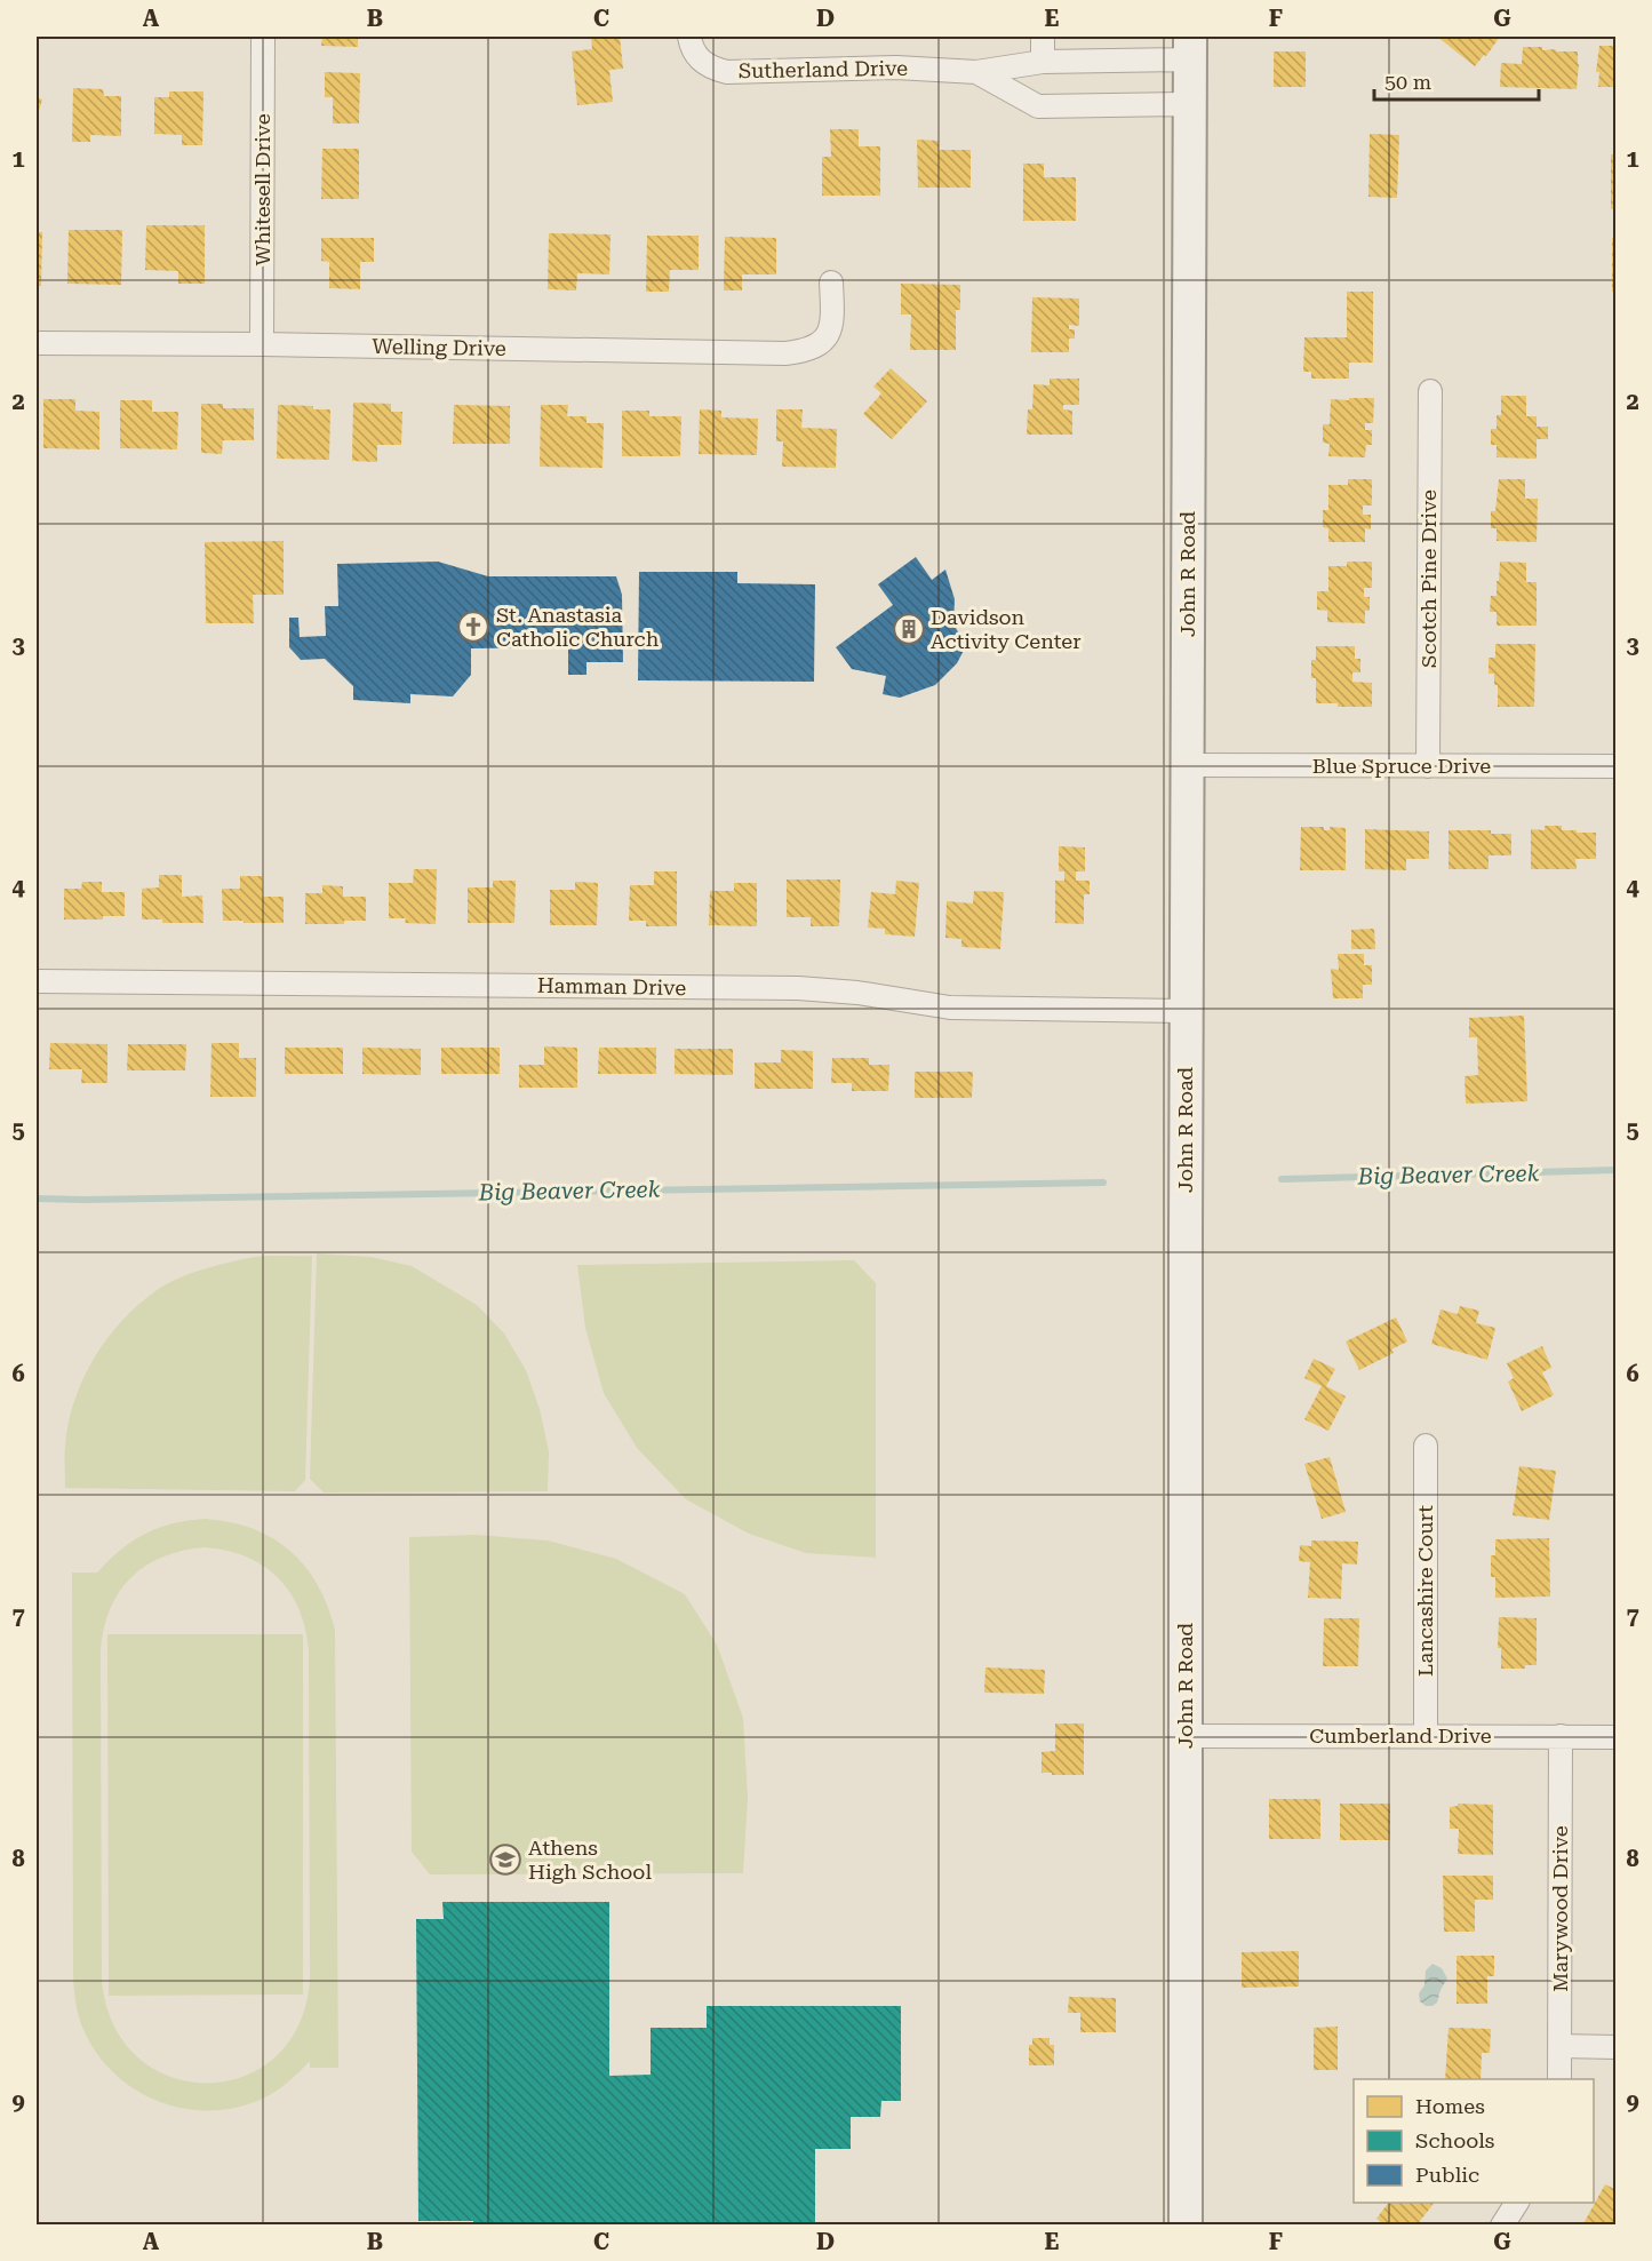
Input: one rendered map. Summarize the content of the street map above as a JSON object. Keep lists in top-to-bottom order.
{
  "streets": {
    "main road": ["John R Road"],
    "street": [
      "Sutherland Drive",
      "Whitesell Drive",
      "Welling Drive",
      "Scotch Pine Drive",
      "Blue Spruce Drive",
      "Hamman Drive",
      "Lancashire Court",
      "Cumberland Drive",
      "Marywood Drive"
    ]
  },
  "crossings": [
    ["Sutherland Drive", "John R Road"],
    ["Whitesell Drive", "Welling Drive"],
    ["John R Road", "Blue Spruce Drive"],
    ["John R Road", "Hamman Drive"],
    ["John R Road", "Cumberland Drive"],
    ["Scotch Pine Drive", "Blue Spruce Drive"],
    ["Lancashire Court", "Cumberland Drive"],
    ["Cumberland Drive", "Marywood Drive"]
  ],
  "water": ["Big Beaver Creek"],
  "places": {
    "church": ["St. Anastasia Catholic Church"],
    "building": ["Davidson Activity Center"],
    "school or university": ["Athens High School"]
  },
  "legend": ["Homes", "Schools", "Public"],
  "scale_bar": "50 m",
  "grid": {
    "columns": [
      "A",
      "B",
      "C",
      "D",
      "E",
      "F",
      "G"
    ],
    "rows": [
      "1",
      "2",
      "3",
      "4",
      "5",
      "6",
      "7",
      "8",
      "9"
    ]
  }
}
